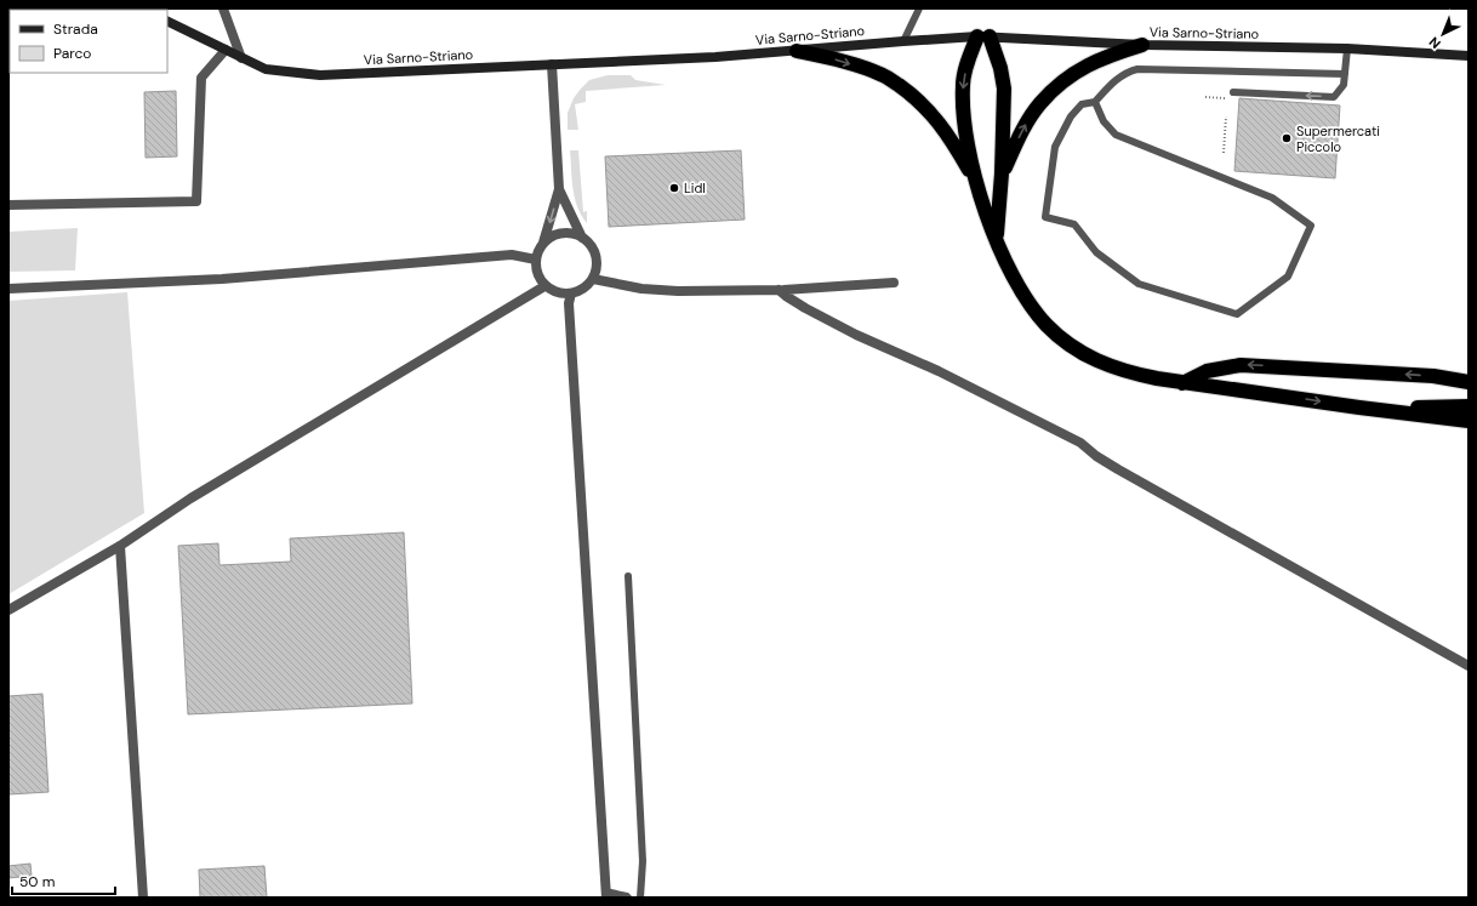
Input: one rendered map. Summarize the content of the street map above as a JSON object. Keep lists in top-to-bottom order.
{
  "streets": {
    "main road": ["Via Sarno-Striano"]
  },
  "places": ["Supermercati Piccolo", "Lidl"],
  "legend": ["Strada", "Parco"],
  "scale_bar": "50 m",
  "north": "bottom left"
}
